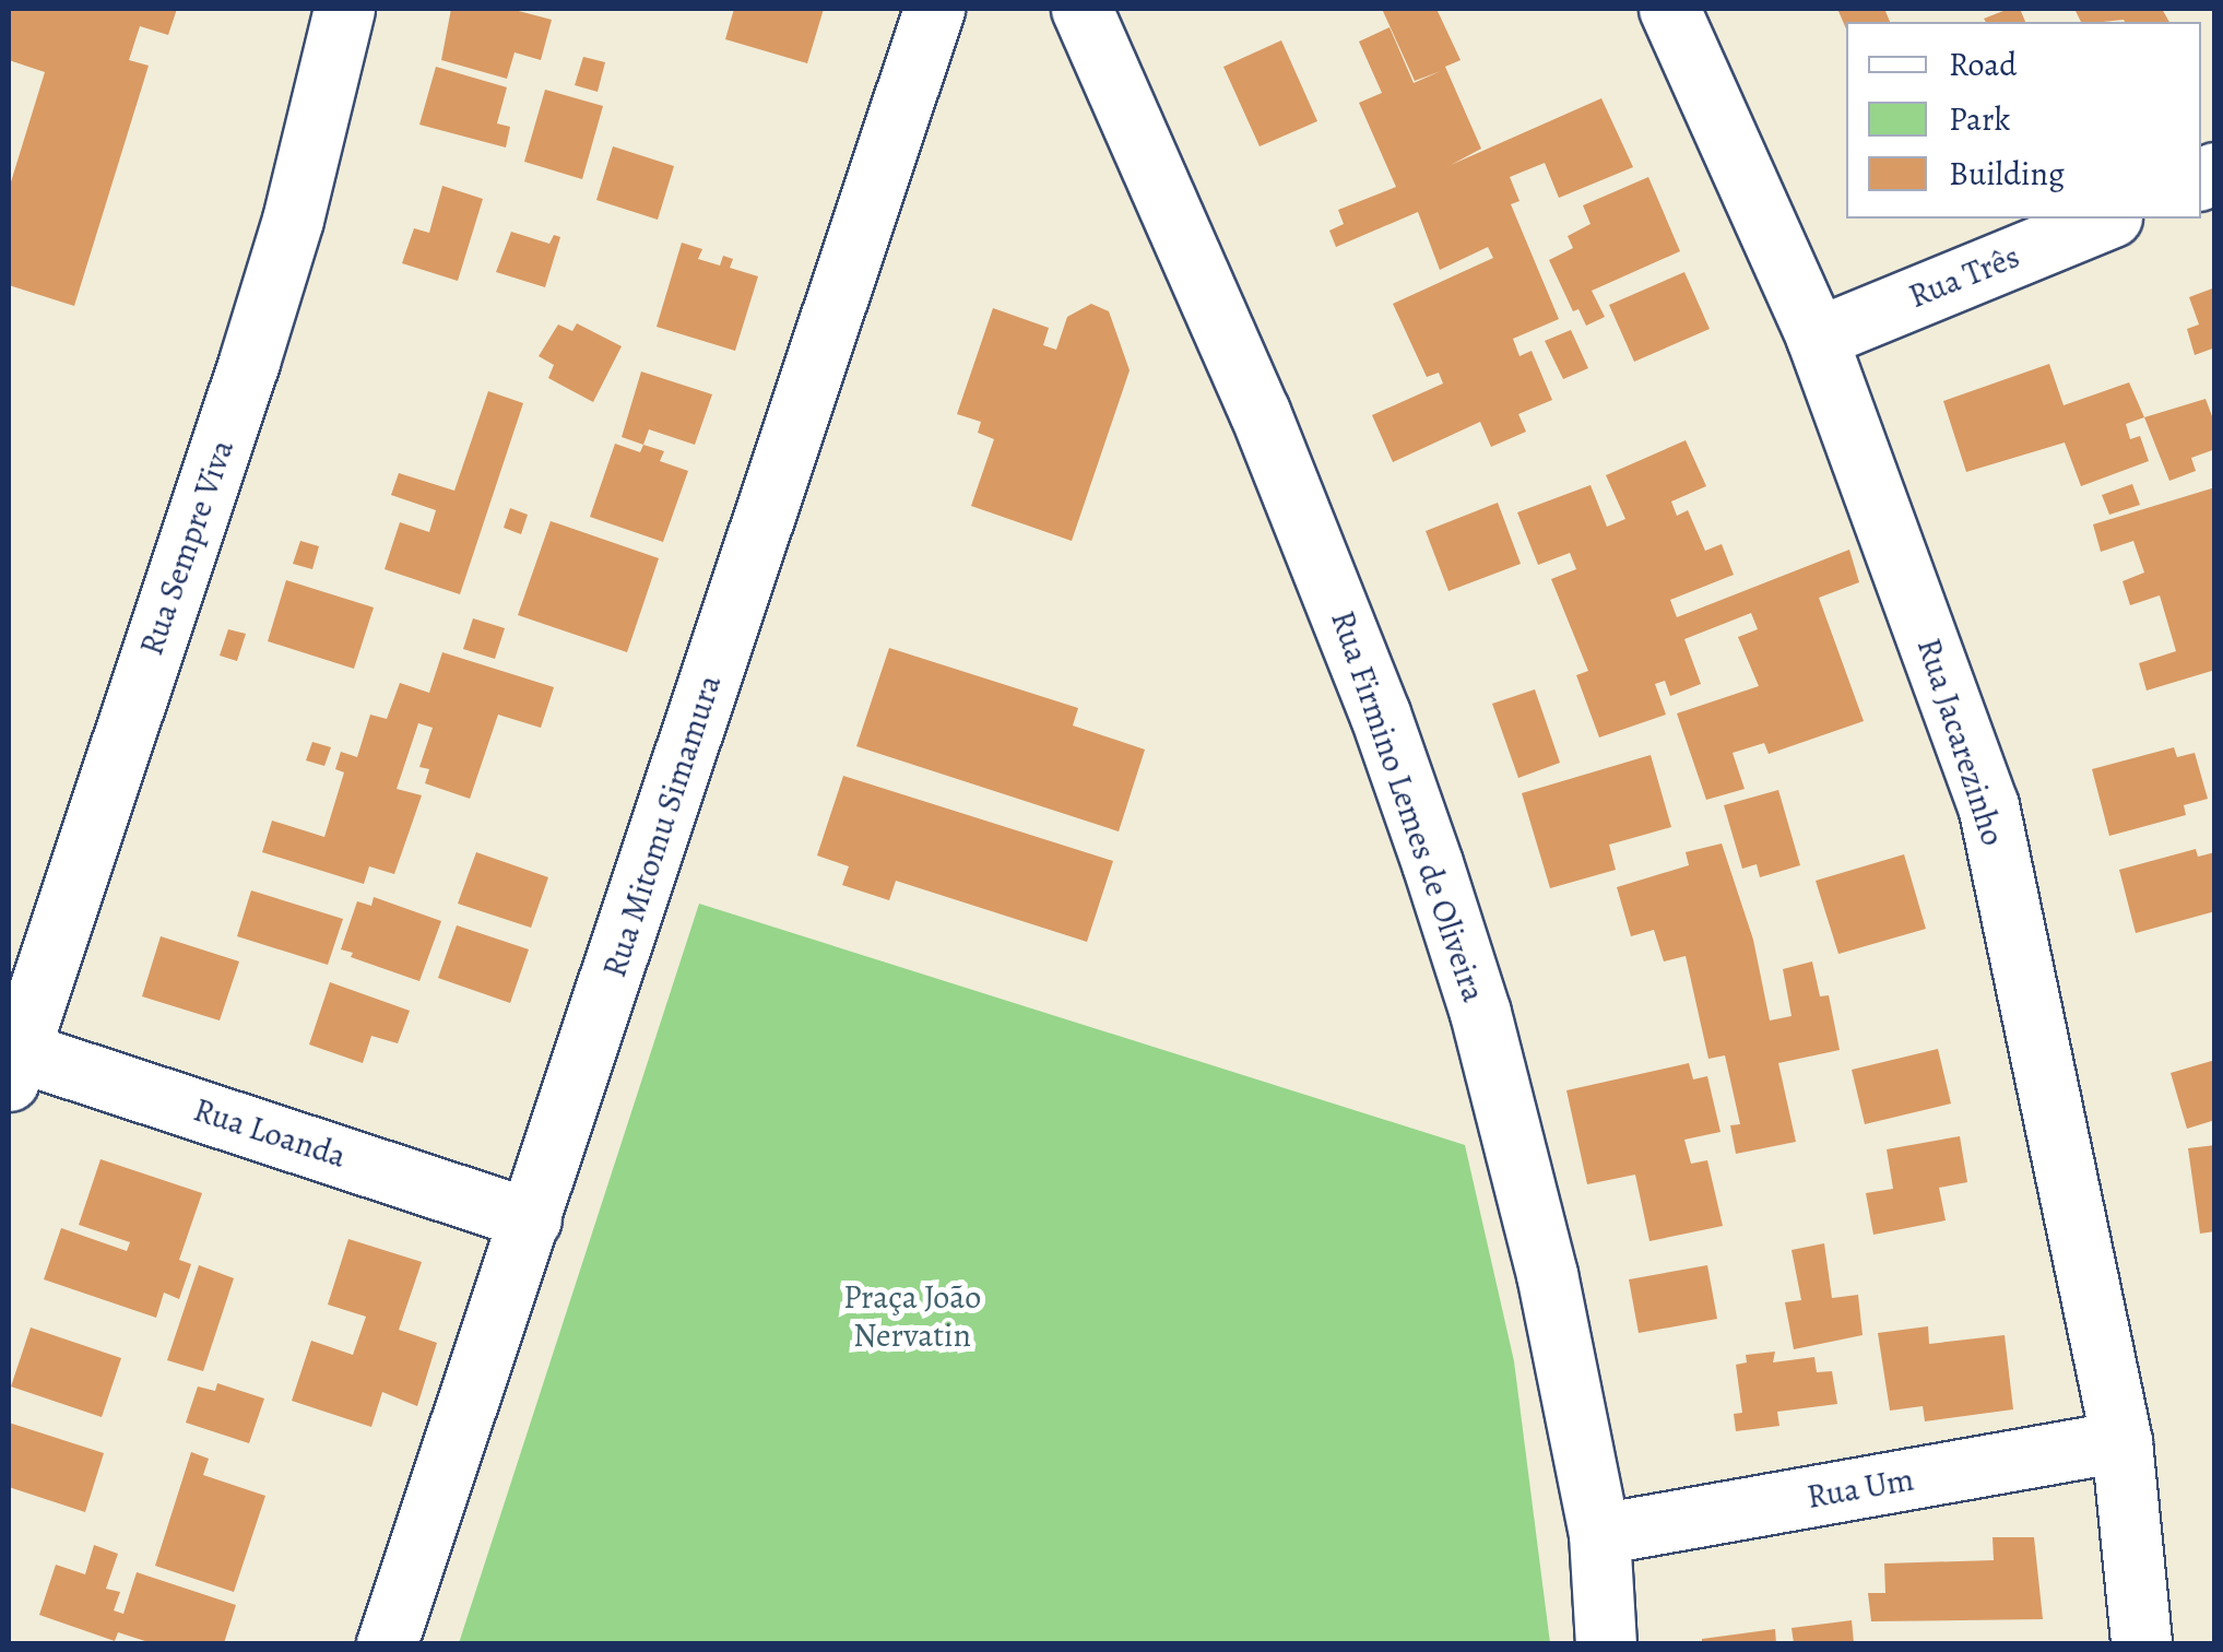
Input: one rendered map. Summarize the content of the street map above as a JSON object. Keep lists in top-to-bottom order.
{
  "streets": {
    "street": [
      "Rua Três",
      "Rua Sempre Viva",
      "Rua Jacarezinho",
      "Rua Firmino Lemes de Oliveira",
      "Rua Mitomu Simamura",
      "Rua Loanda",
      "Rua Um"
    ]
  },
  "crossings": [
    ["Rua Três", "Rua Jacarezinho"],
    ["Rua Sempre Viva", "Rua Loanda"],
    ["Rua Jacarezinho", "Rua Um"],
    ["Rua Firmino Lemes de Oliveira", "Rua Um"],
    ["Rua Mitomu Simamura", "Rua Loanda"]
  ],
  "parks": ["Praça João Nervatin"],
  "legend": ["Road", "Park", "Building"]
}
